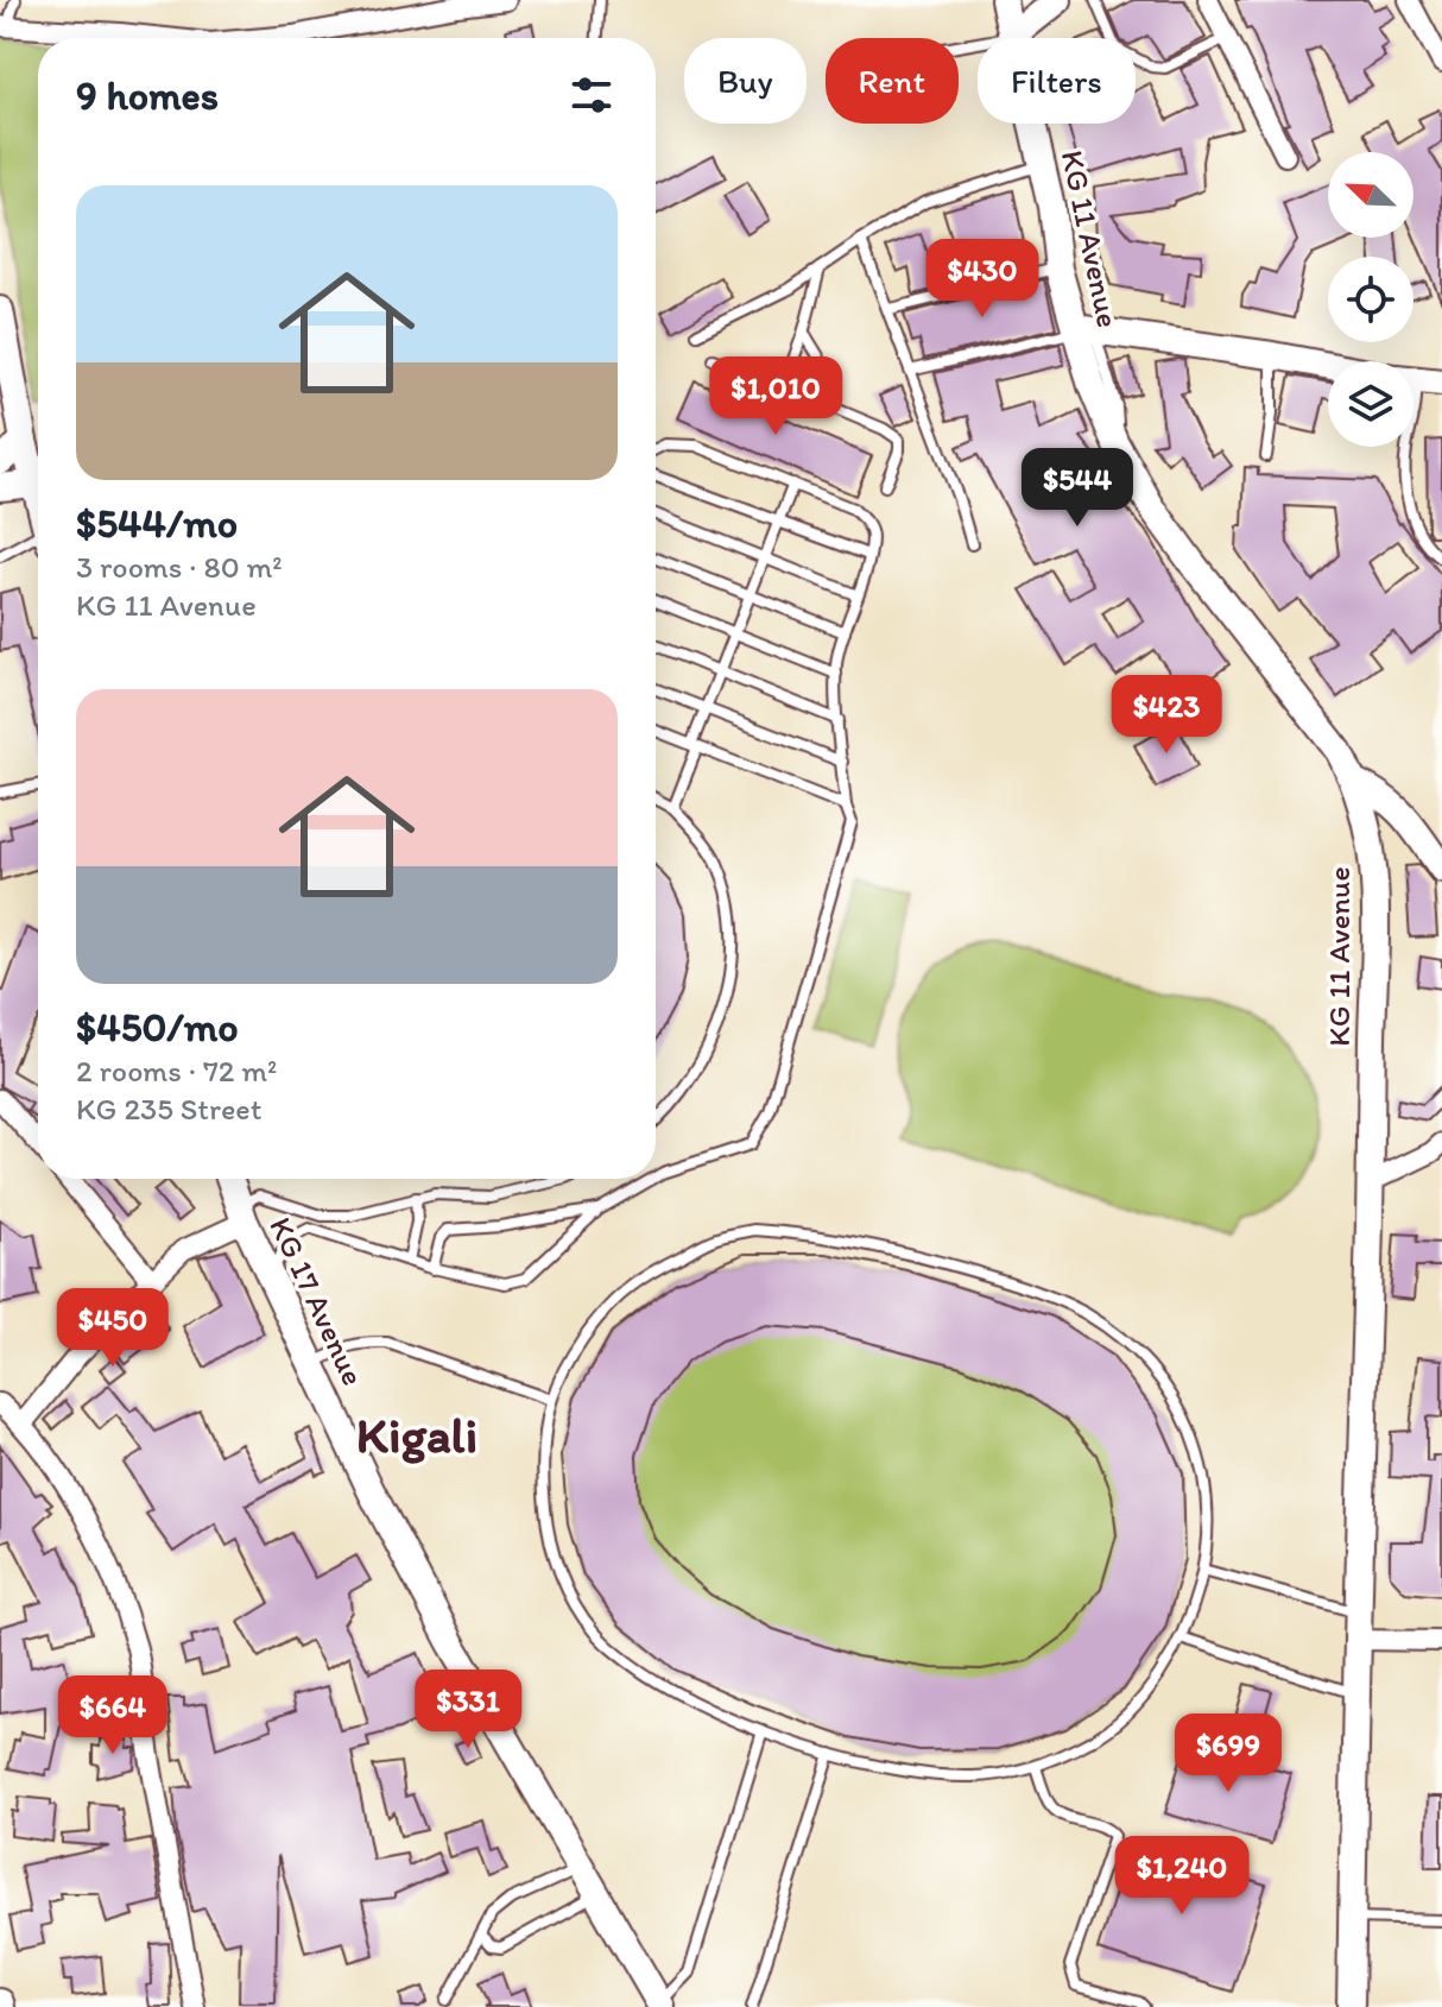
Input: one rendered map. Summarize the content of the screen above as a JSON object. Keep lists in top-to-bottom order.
{
  "streets": {
    "main road": ["KG 11 Avenue", "KG 17 Avenue"]
  },
  "districts": ["Kigali"],
  "north": "top left",
  "page": {
    "chip": ["Buy", "Rent", "Filters"],
    "heading": "9 homes",
    "list": [
      {
        "name": "$544/mo",
        "note": "3 rooms · 80 m² · KG 11 Avenue"
      },
      {
        "name": "$450/mo",
        "note": "2 rooms · 72 m² · KG 235 Street"
      }
    ],
    "price": [
      "$430",
      "$1,010",
      "$544",
      "$423",
      "$450",
      "$331",
      "$664",
      "$699",
      "$1,240"
    ]
  }
}
